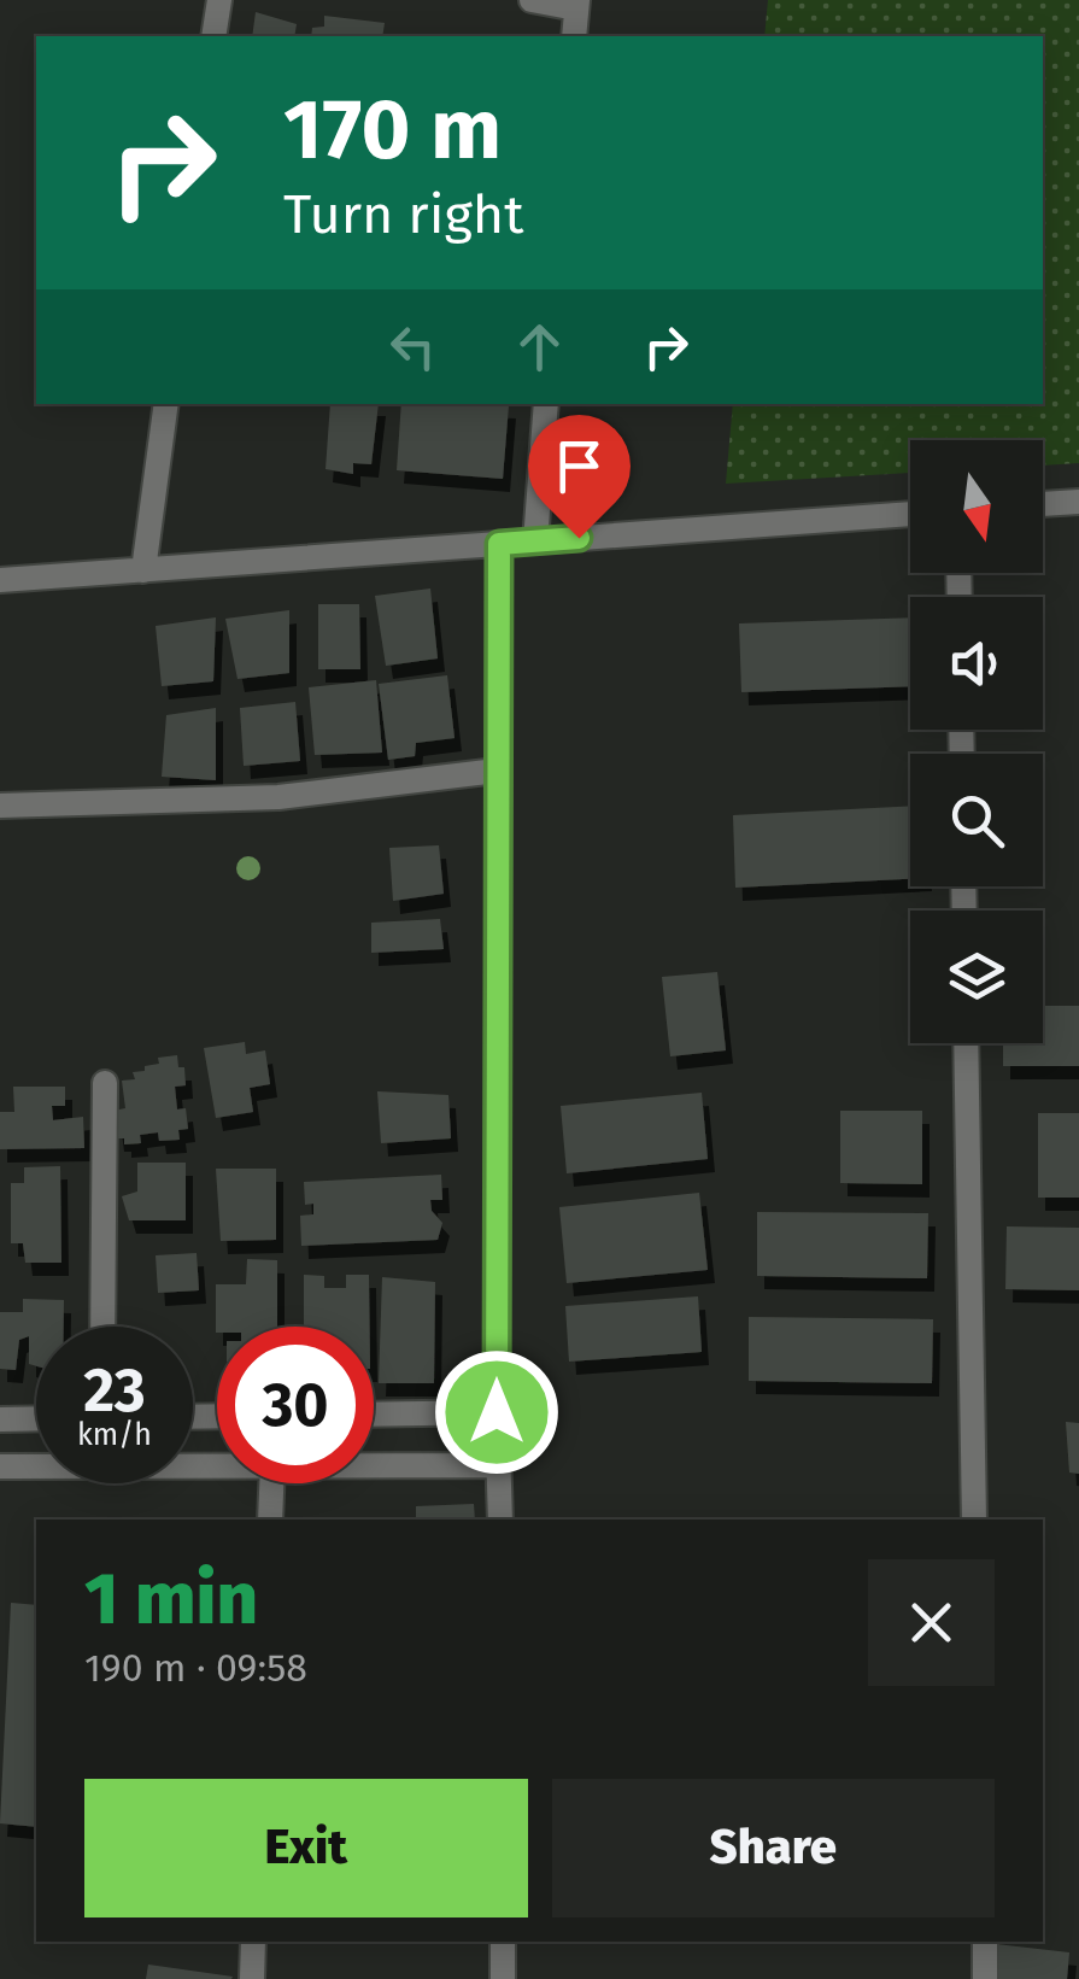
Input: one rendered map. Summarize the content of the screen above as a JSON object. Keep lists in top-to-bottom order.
{
  "north": "bottom",
  "page": {
    "turn": ["170 m", "Turn right"],
    "speed": "23 km/h",
    "limit": "30",
    "heading": ["1 min", "190 m · 09:58"],
    "buttons": ["Exit", "Share"]
  }
}
